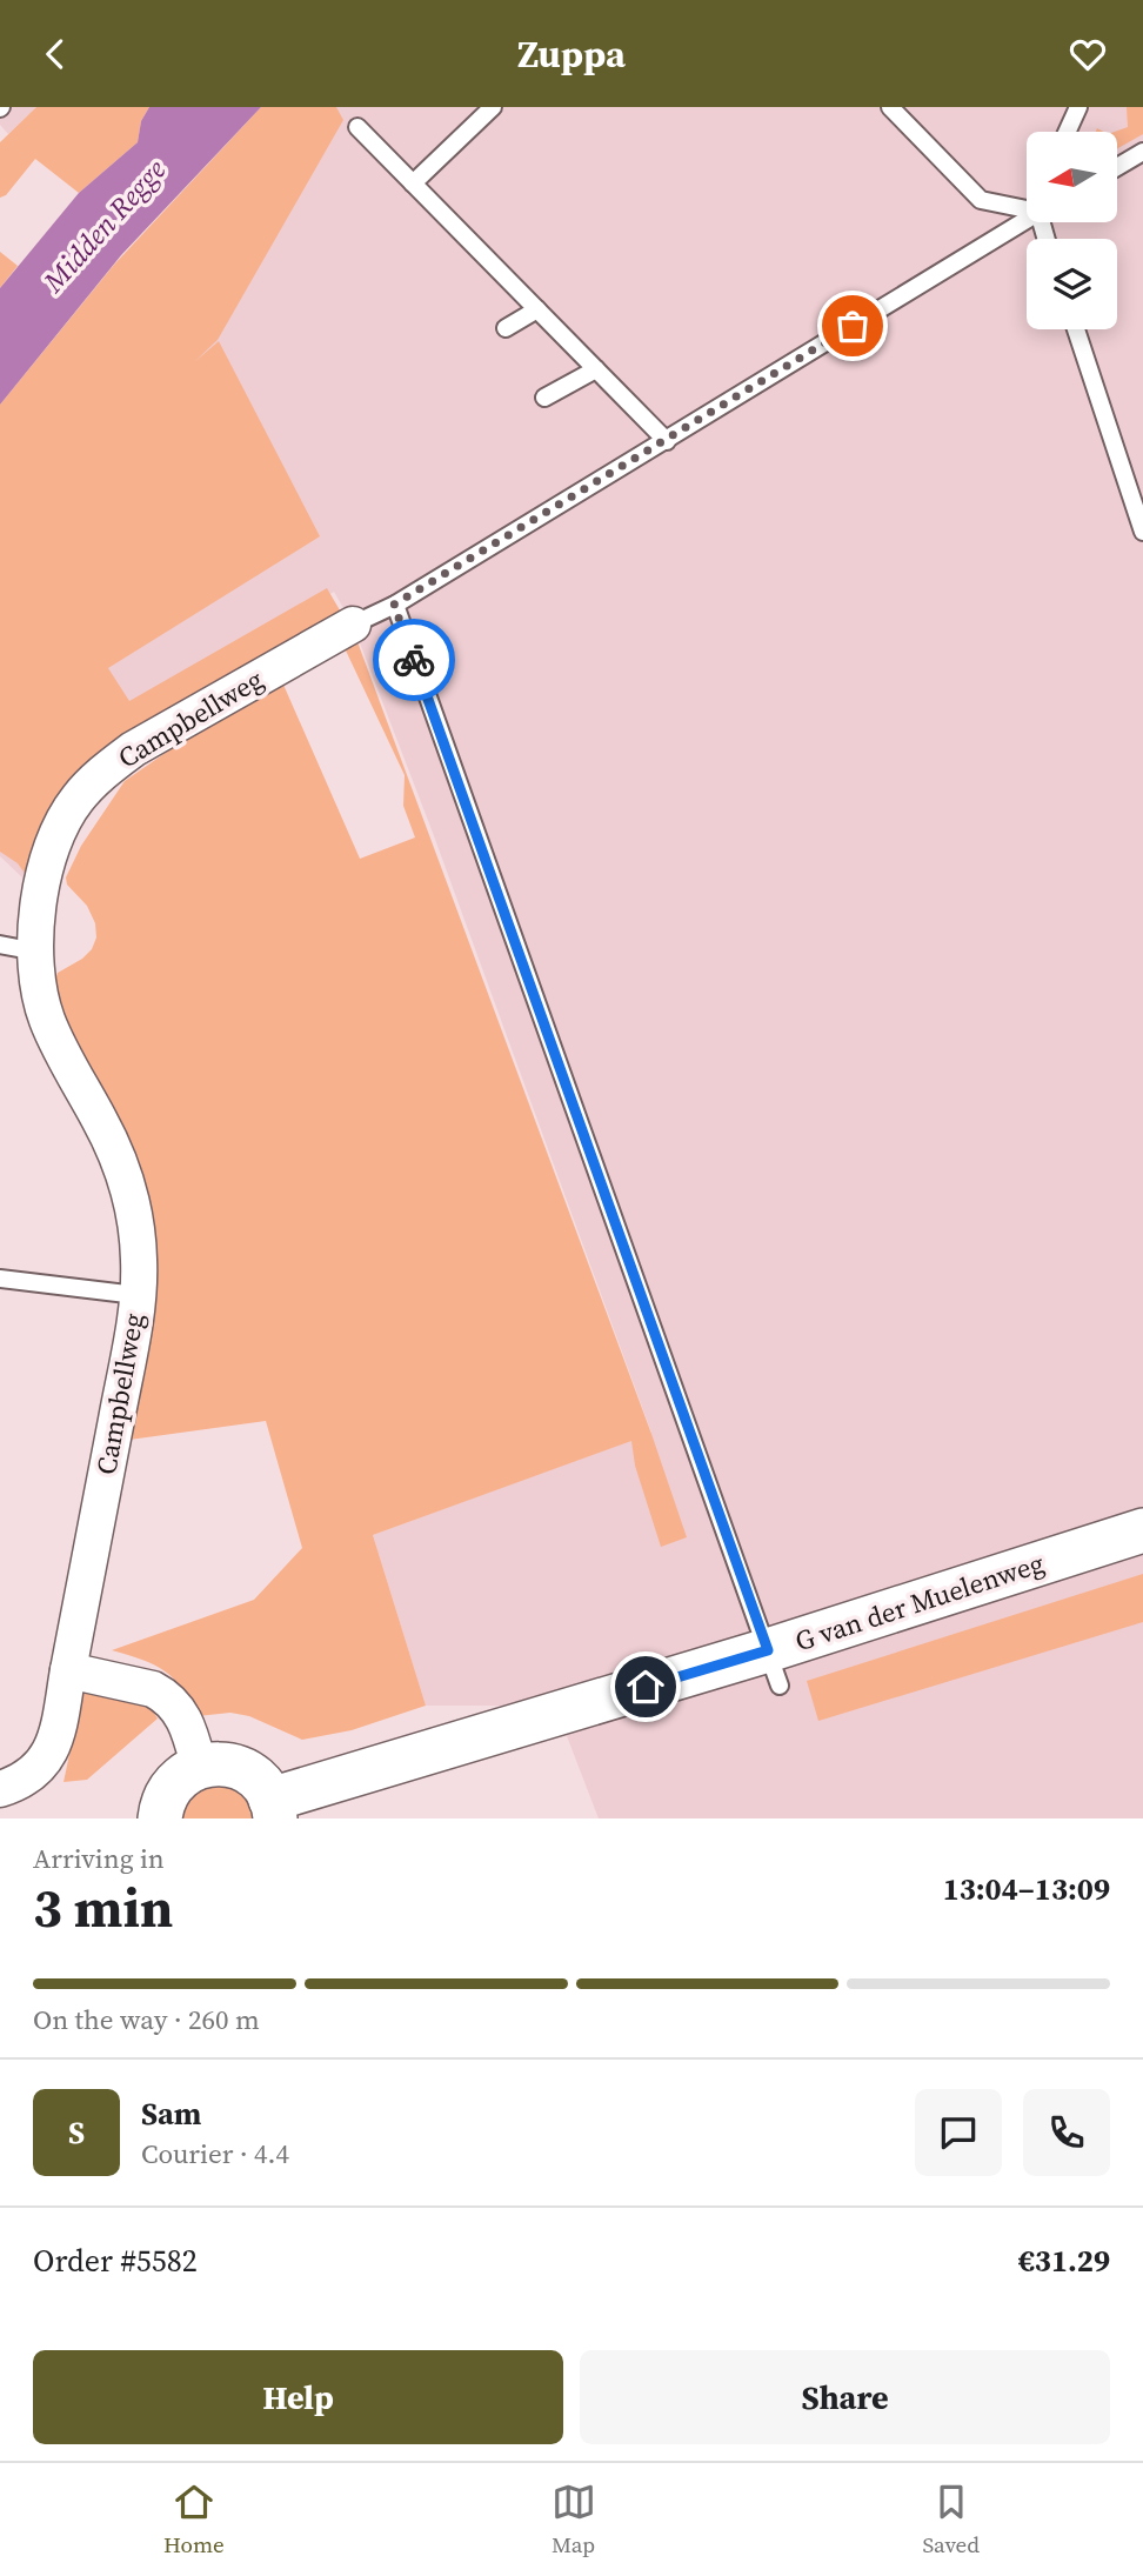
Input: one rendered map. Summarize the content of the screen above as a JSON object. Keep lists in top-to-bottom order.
{
  "streets": {
    "street": ["Campbellweg", "G van der Muelenweg"]
  },
  "water": ["Midden Regge"],
  "north": "left",
  "page": {
    "header": "Zuppa",
    "heading": ["3 min", "Arriving in", "13:04–13:09"],
    "panel": [
      "Sam",
      "Courier · 4.4",
      "Order #5582",
      "€31.29"
    ],
    "bar": "On the way · 260 m",
    "round": "S",
    "buttons": ["Help", "Share"],
    "tabs": ["Home", "Map", "Saved"]
  }
}
